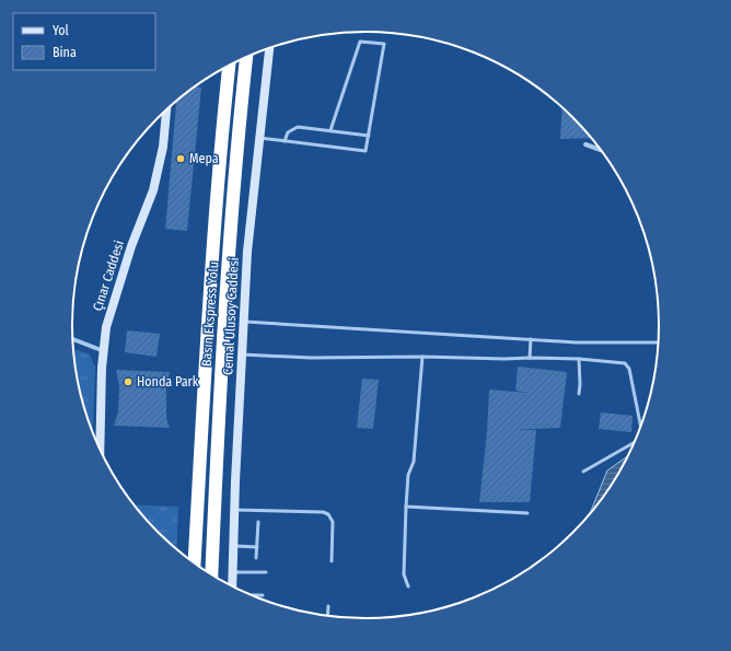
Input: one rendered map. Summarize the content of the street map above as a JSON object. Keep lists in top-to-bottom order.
{
  "streets": {
    "highway": ["Basın Ekspress Yolu"],
    "main road": ["Çınar Caddesi", "Cemal Ulusoy Caddesi"]
  },
  "places": ["Mepa", "Honda Park"],
  "legend": ["Yol", "Bina"]
}
